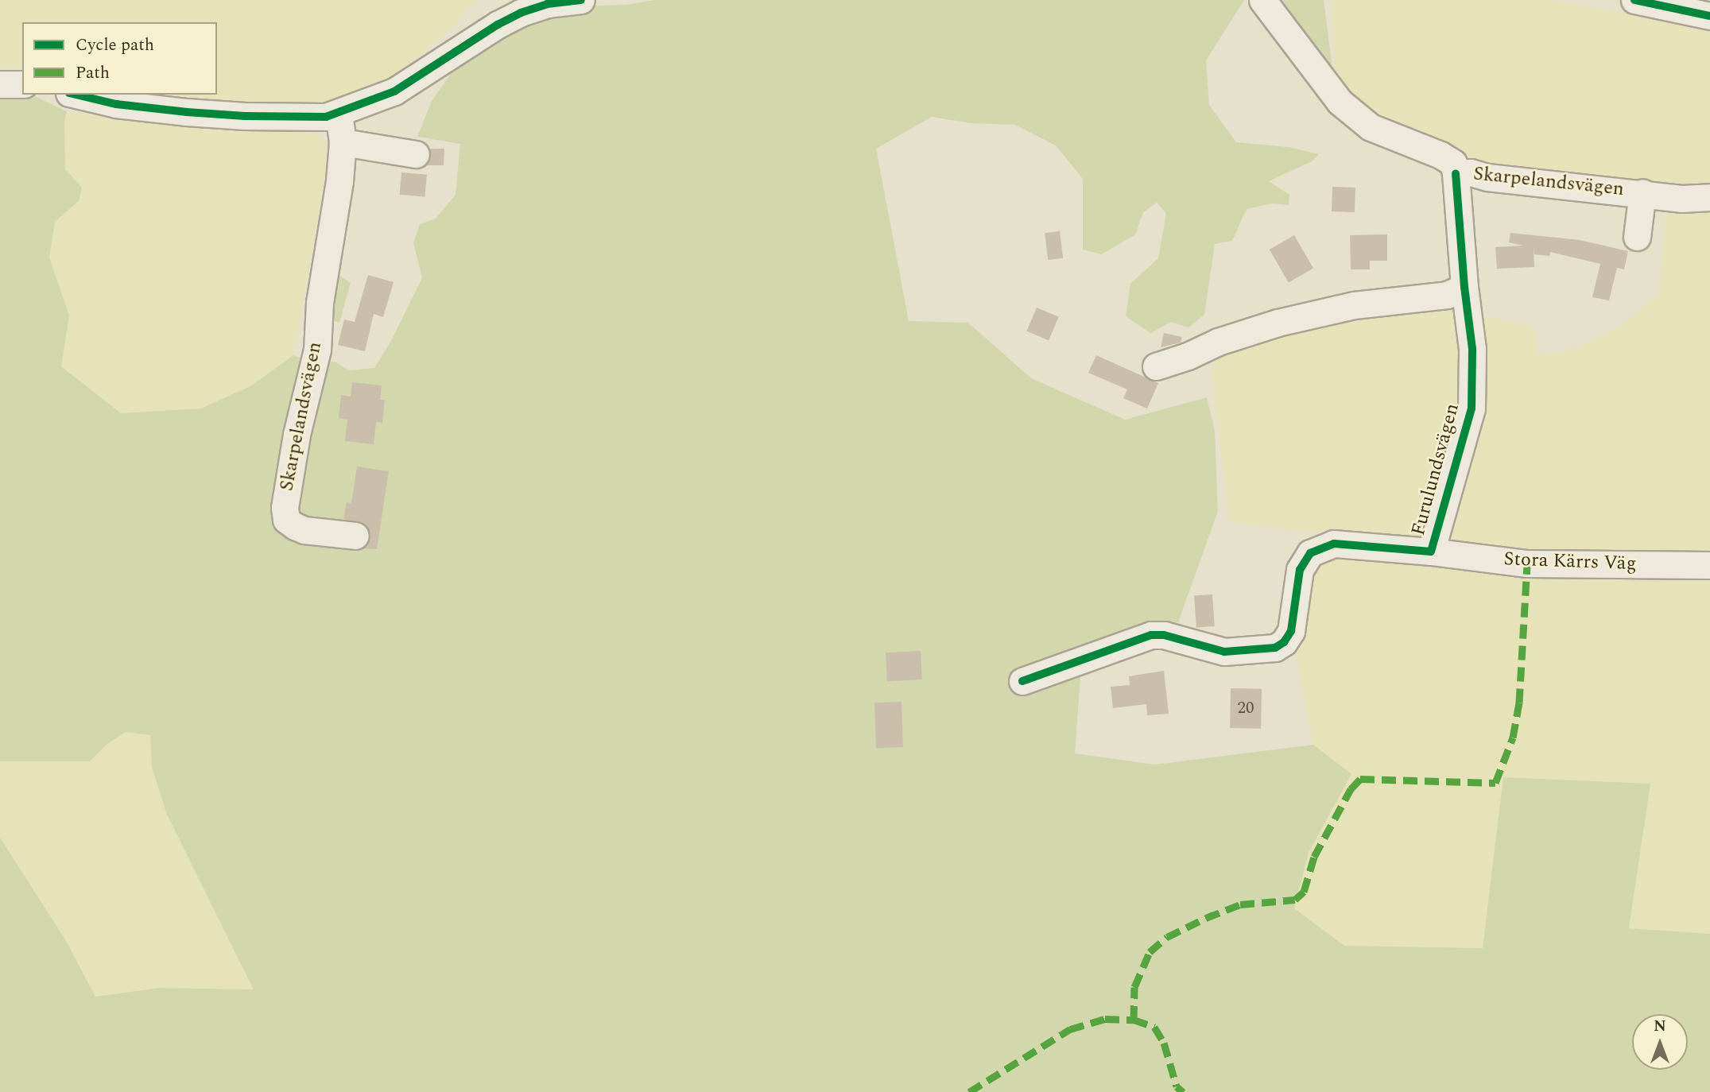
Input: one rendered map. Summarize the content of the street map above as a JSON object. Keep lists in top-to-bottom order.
{
  "streets": {
    "street": ["Skarpelandsvägen", "Furulundsvägen", "Stora Kärrs Väg"]
  },
  "crossings": [
    ["Skarpelandsvägen", "Furulundsvägen"],
    ["Furulundsvägen", "Stora Kärrs Väg"]
  ],
  "house_numbers": ["20"],
  "legend": ["Cycle path", "Path"],
  "north": "top"
}
